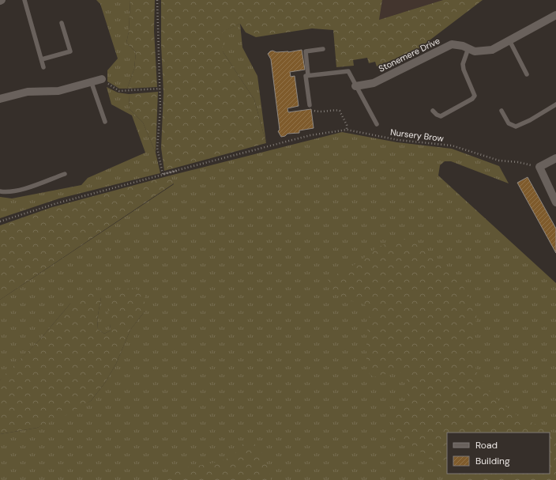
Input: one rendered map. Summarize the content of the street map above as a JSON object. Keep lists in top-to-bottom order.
{
  "streets": {
    "street": ["Stonemere Drive"],
    "path": ["Nursery Brow"]
  },
  "legend": ["Road", "Building"]
}
